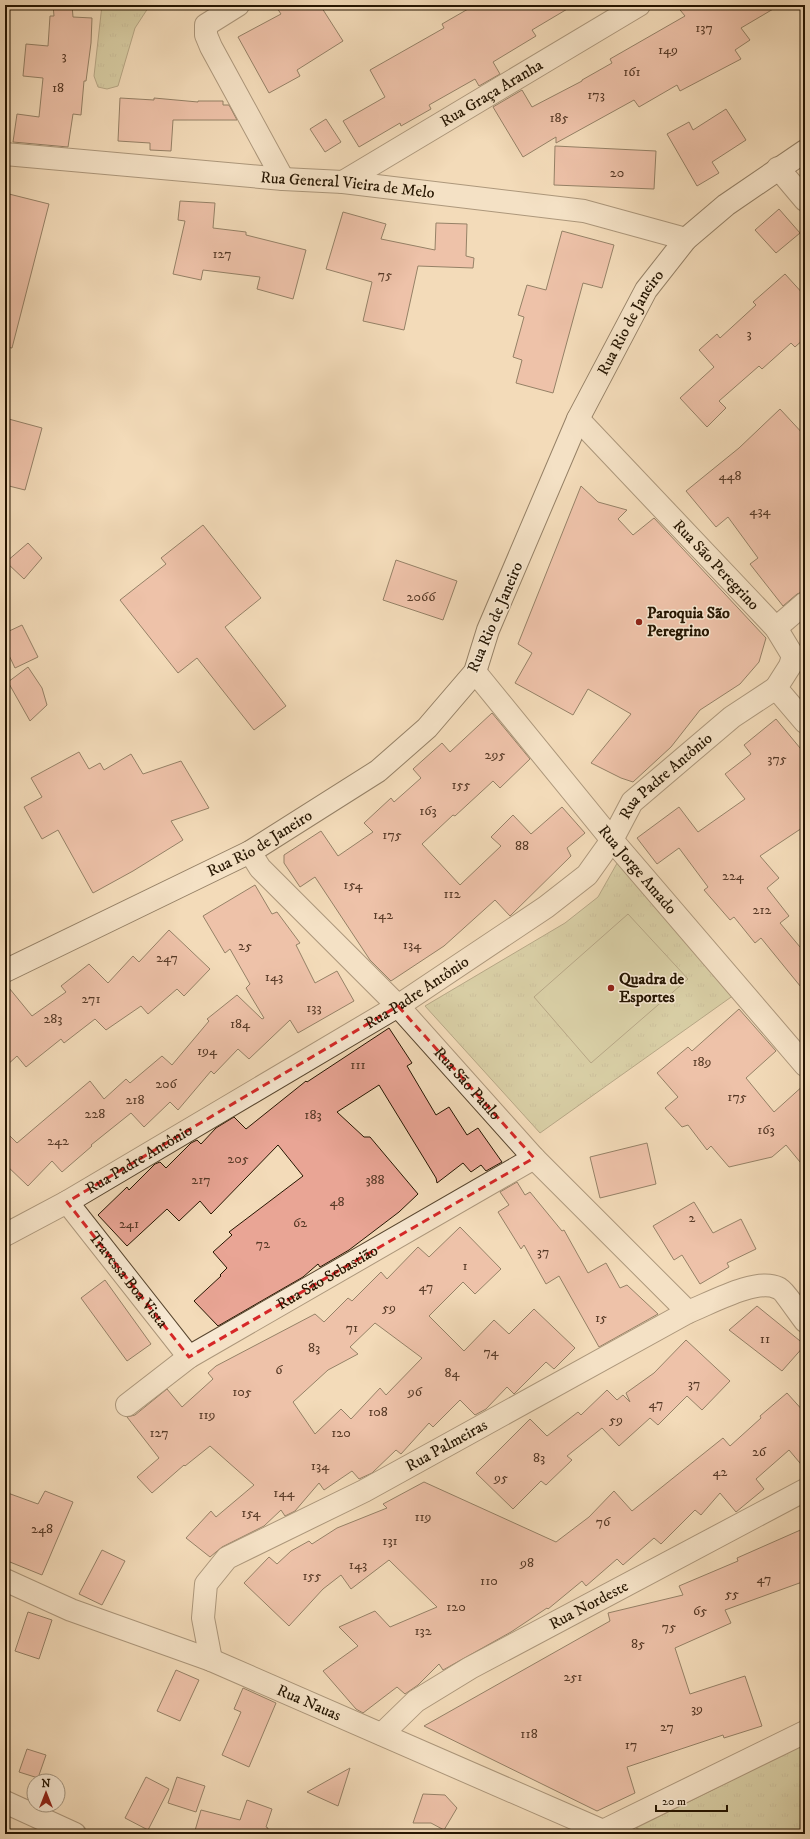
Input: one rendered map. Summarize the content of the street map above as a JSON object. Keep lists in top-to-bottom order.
{
  "streets": {
    "street": [
      "Rua Graça Aranha",
      "Rua General Vieira de Melo",
      "Rua Rio de Janeiro",
      "Rua São Peregrino",
      "Rua Padre Antônio",
      "Rua Jorge Amado",
      "Rua São Paulo",
      "Rua São Sebastião",
      "Travessa Boa Vista",
      "Rua Palmeiras",
      "Rua Nordeste",
      "Rua Nauas"
    ]
  },
  "crossings": [
    ["Rua Graça Aranha", "Rua General Vieira de Melo"],
    ["Rua General Vieira de Melo", "Rua Rio de Janeiro"],
    ["Rua Rio de Janeiro", "Rua São Peregrino"],
    ["Rua Rio de Janeiro", "Rua Jorge Amado"],
    ["Rua Rio de Janeiro", "Rua São Paulo"],
    ["Rua São Peregrino", "Rua Padre Antônio"],
    ["Rua Padre Antônio", "Rua Jorge Amado"],
    ["Rua Padre Antônio", "Rua São Paulo"],
    ["Rua Padre Antônio", "Travessa Boa Vista"],
    ["Rua São Paulo", "Rua São Sebastião"],
    ["Rua São Paulo", "Rua Palmeiras"],
    ["Rua São Sebastião", "Travessa Boa Vista"],
    ["Rua Palmeiras", "Rua Nauas"],
    ["Rua Nordeste", "Rua Nauas"]
  ],
  "places": ["Paroquia São Peregrino", "Quadra de Esportes"],
  "house_numbers": [
    "137",
    "149",
    "3",
    "161",
    "18",
    "173",
    "185",
    "20",
    "127",
    "75",
    "3",
    "448",
    "434",
    "2066",
    "295",
    "375",
    "155",
    "163",
    "175",
    "88",
    "224",
    "154",
    "112",
    "212",
    "142",
    "134",
    "25",
    "247",
    "143",
    "271",
    "133",
    "283",
    "184",
    "194",
    "189",
    "111",
    "206",
    "175",
    "218",
    "228",
    "183",
    "163",
    "242",
    "205",
    "217",
    "388",
    "48",
    "2",
    "62",
    "241",
    "72",
    "37",
    "1",
    "47",
    "59",
    "15",
    "71",
    "11",
    "83",
    "74",
    "6",
    "84",
    "37",
    "105",
    "96",
    "47",
    "108",
    "119",
    "59",
    "127",
    "120",
    "26",
    "83",
    "134",
    "42",
    "95",
    "144",
    "154",
    "119",
    "76",
    "248",
    "131",
    "98",
    "143",
    "155",
    "47",
    "110",
    "55",
    "120",
    "65",
    "75",
    "132",
    "85",
    "251",
    "39",
    "27",
    "118",
    "17"
  ],
  "scale_bar": "20 m",
  "north": "top"
}
